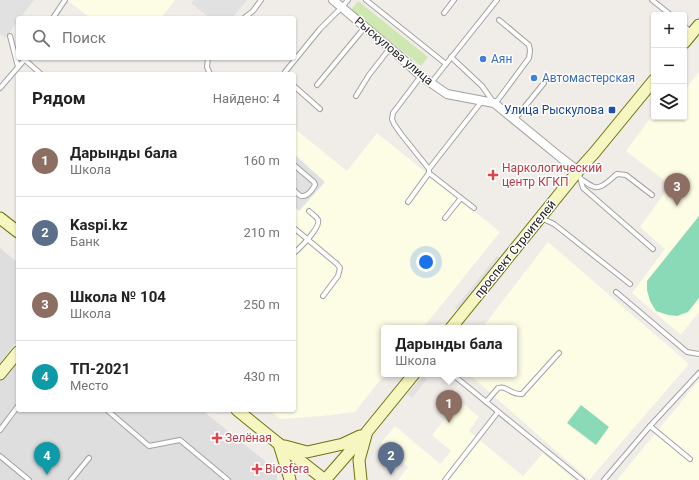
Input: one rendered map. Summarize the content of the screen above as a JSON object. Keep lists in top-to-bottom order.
{
  "streets": {
    "main road": ["проспект Строителей"],
    "street": ["Рыскулова улица"]
  },
  "crossings": [
    ["Рыскулова улица", "проспект Строителей"]
  ],
  "places": {
    "other": ["Аян", "Автомастерская"],
    "transit": ["Улица Рыскулова"],
    "health": ["Наркологический центр КГКП", "Зелёная", "Biosfera"]
  },
  "page": {
    "map_buttons": ["+", "−"],
    "search": "Поиск",
    "heading": ["Рядом", "Найдено: 4"],
    "list": [
      {
        "mark": "1",
        "name": "Дарынды бала",
        "note": "Школа",
        "value": "160 m"
      },
      {
        "mark": "2",
        "name": "Kaspi.kz",
        "note": "Банк",
        "value": "210 m"
      },
      {
        "mark": "3",
        "name": "Школа № 104",
        "note": "Школа",
        "value": "250 m"
      },
      {
        "mark": "4",
        "name": "ТП-2021",
        "note": "Место",
        "value": "430 m"
      }
    ],
    "pins": [
      "3",
      "1",
      "2",
      "4"
    ],
    "popup": ["Дарынды бала", "Школа"]
  }
}
